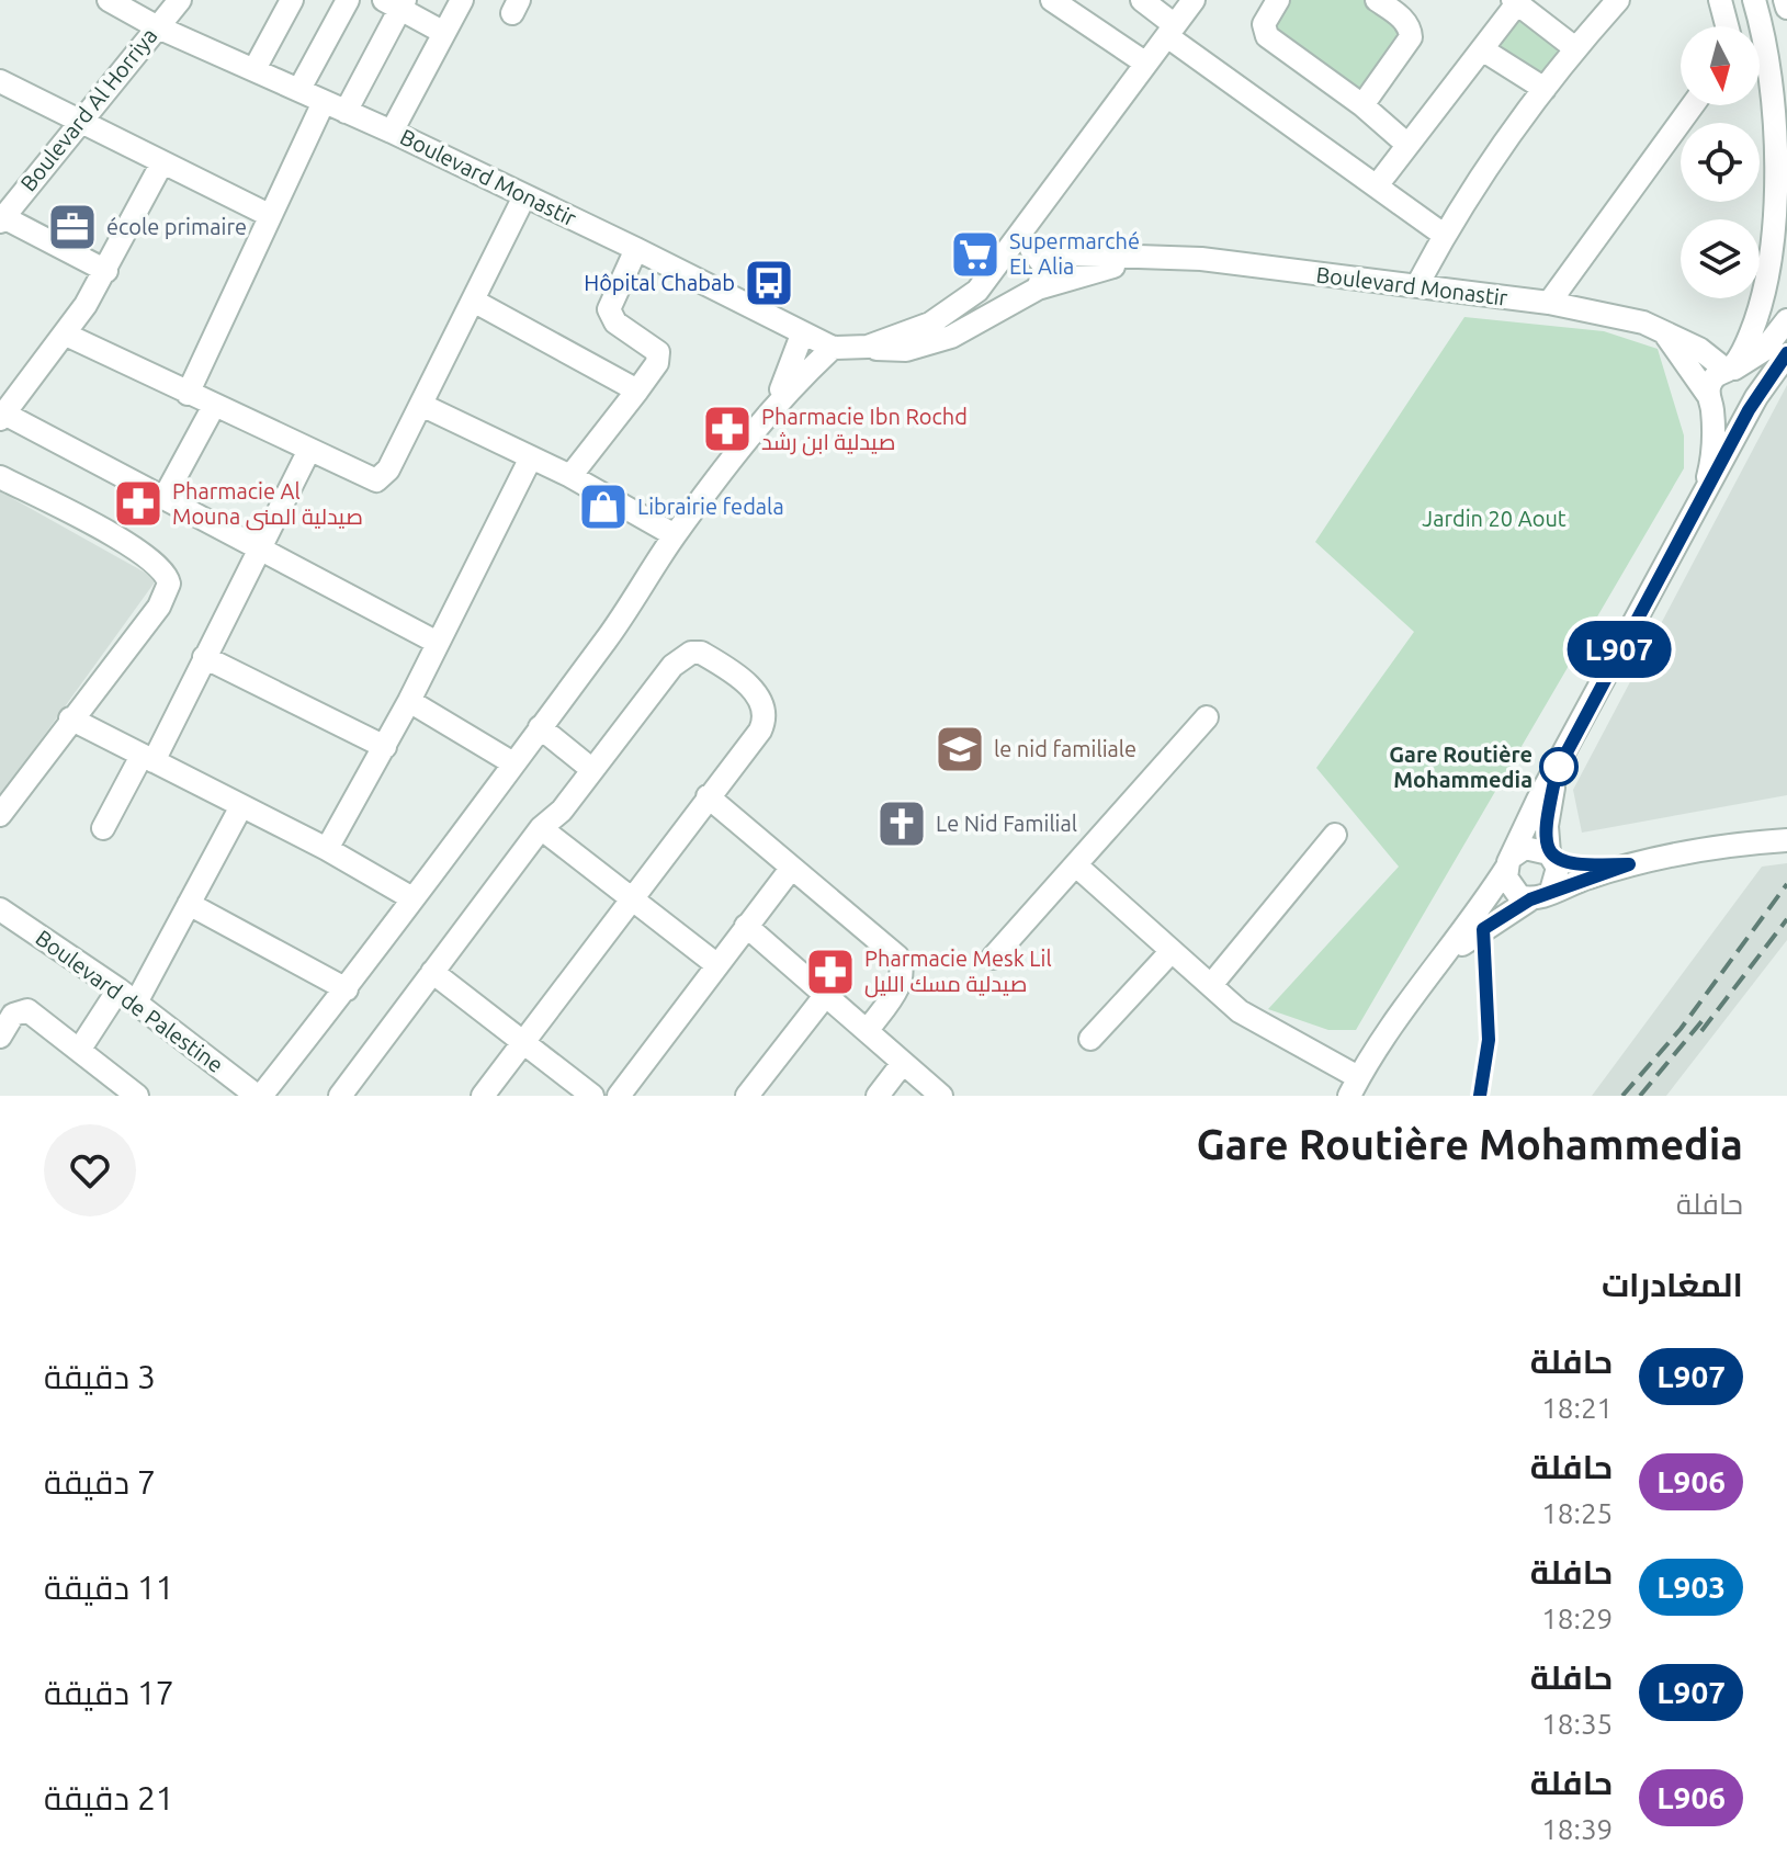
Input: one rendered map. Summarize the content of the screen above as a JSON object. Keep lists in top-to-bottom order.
{
  "streets": {
    "street": ["Boulevard Al Horriya", "Boulevard Monastir", "Boulevard de Palestine"]
  },
  "crossings": [
    ["Boulevard Al Horriya", "Boulevard Monastir"]
  ],
  "parks": ["Jardin 20 Aout"],
  "places": {
    "office": ["école primaire"],
    "supermarket": ["Supermarché EL Alia"],
    "bus stop": ["Hôpital Chabab"],
    "pharmacy": ["Pharmacie Ibn Rochd صيدلية ابن رشد", "Pharmacie Al Mouna صيدلية المنى", "Pharmacie Mesk Lil صيدلية مسك الليل"],
    "shop": ["Librairie fedala"],
    "school or university": ["le nid familiale"],
    "other": ["Gare Routière Mohammedia"],
    "church": ["Le Nid Familial"]
  },
  "lines": ["bus line L907"],
  "north": "bottom",
  "page": {
    "on_map": "L907",
    "heading": [
      ["Gare Routière Mohammedia", "حافلة"],
      "المغادرات"
    ],
    "list": [
      {
        "mark": "L907",
        "name": "حافلة",
        "note": "18:21",
        "value": "3 دقيقة"
      },
      {
        "mark": "L906",
        "name": "حافلة",
        "note": "18:25",
        "value": "7 دقيقة"
      },
      {
        "mark": "L903",
        "name": "حافلة",
        "note": "18:29",
        "value": "11 دقيقة"
      },
      {
        "mark": "L907",
        "name": "حافلة",
        "note": "18:35",
        "value": "17 دقيقة"
      },
      {
        "mark": "L906",
        "name": "حافلة",
        "note": "18:39",
        "value": "21 دقيقة"
      }
    ]
  }
}
